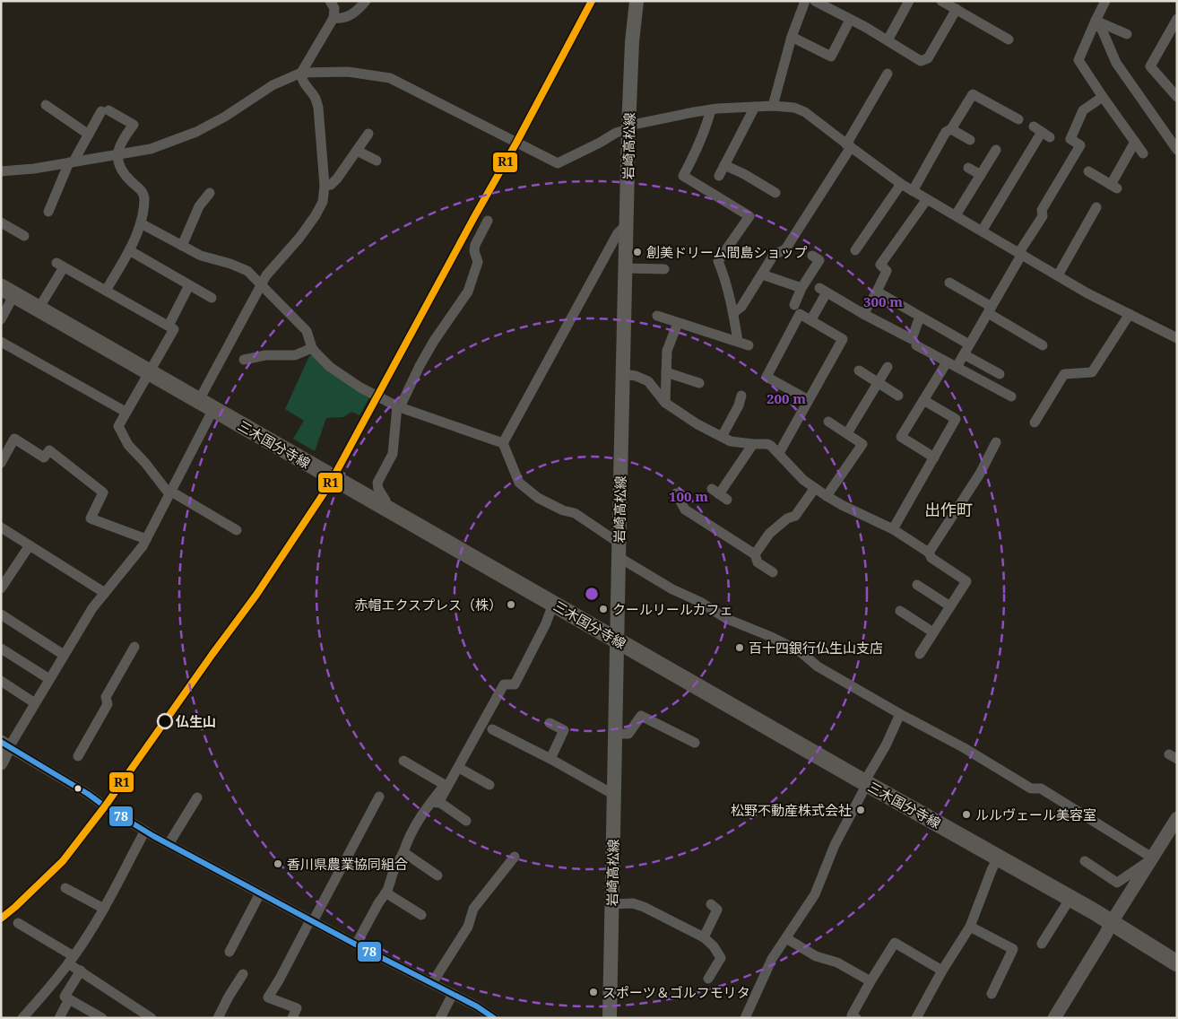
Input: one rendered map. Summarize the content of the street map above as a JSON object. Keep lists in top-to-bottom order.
{
  "streets": {
    "main road": ["岩崎高松線", "三木国分寺線"]
  },
  "crossings": [
    ["岩崎高松線", "三木国分寺線"]
  ],
  "districts": ["出作町"],
  "places": [
    "創美ドリーム間島ショップ",
    "赤帽エクスプレス（株）",
    "クールリールカフェ",
    "百十四銀行仏生山支店",
    "仏生山",
    "松野不動産株式会社",
    "ルルヴェール美容室",
    "香川県農業協同組合",
    "スポーツ＆ゴルフモリタ"
  ],
  "lines": ["transit line R1", "transit line 78"],
  "rings": ["300 m", "200 m", "100 m"]
}
